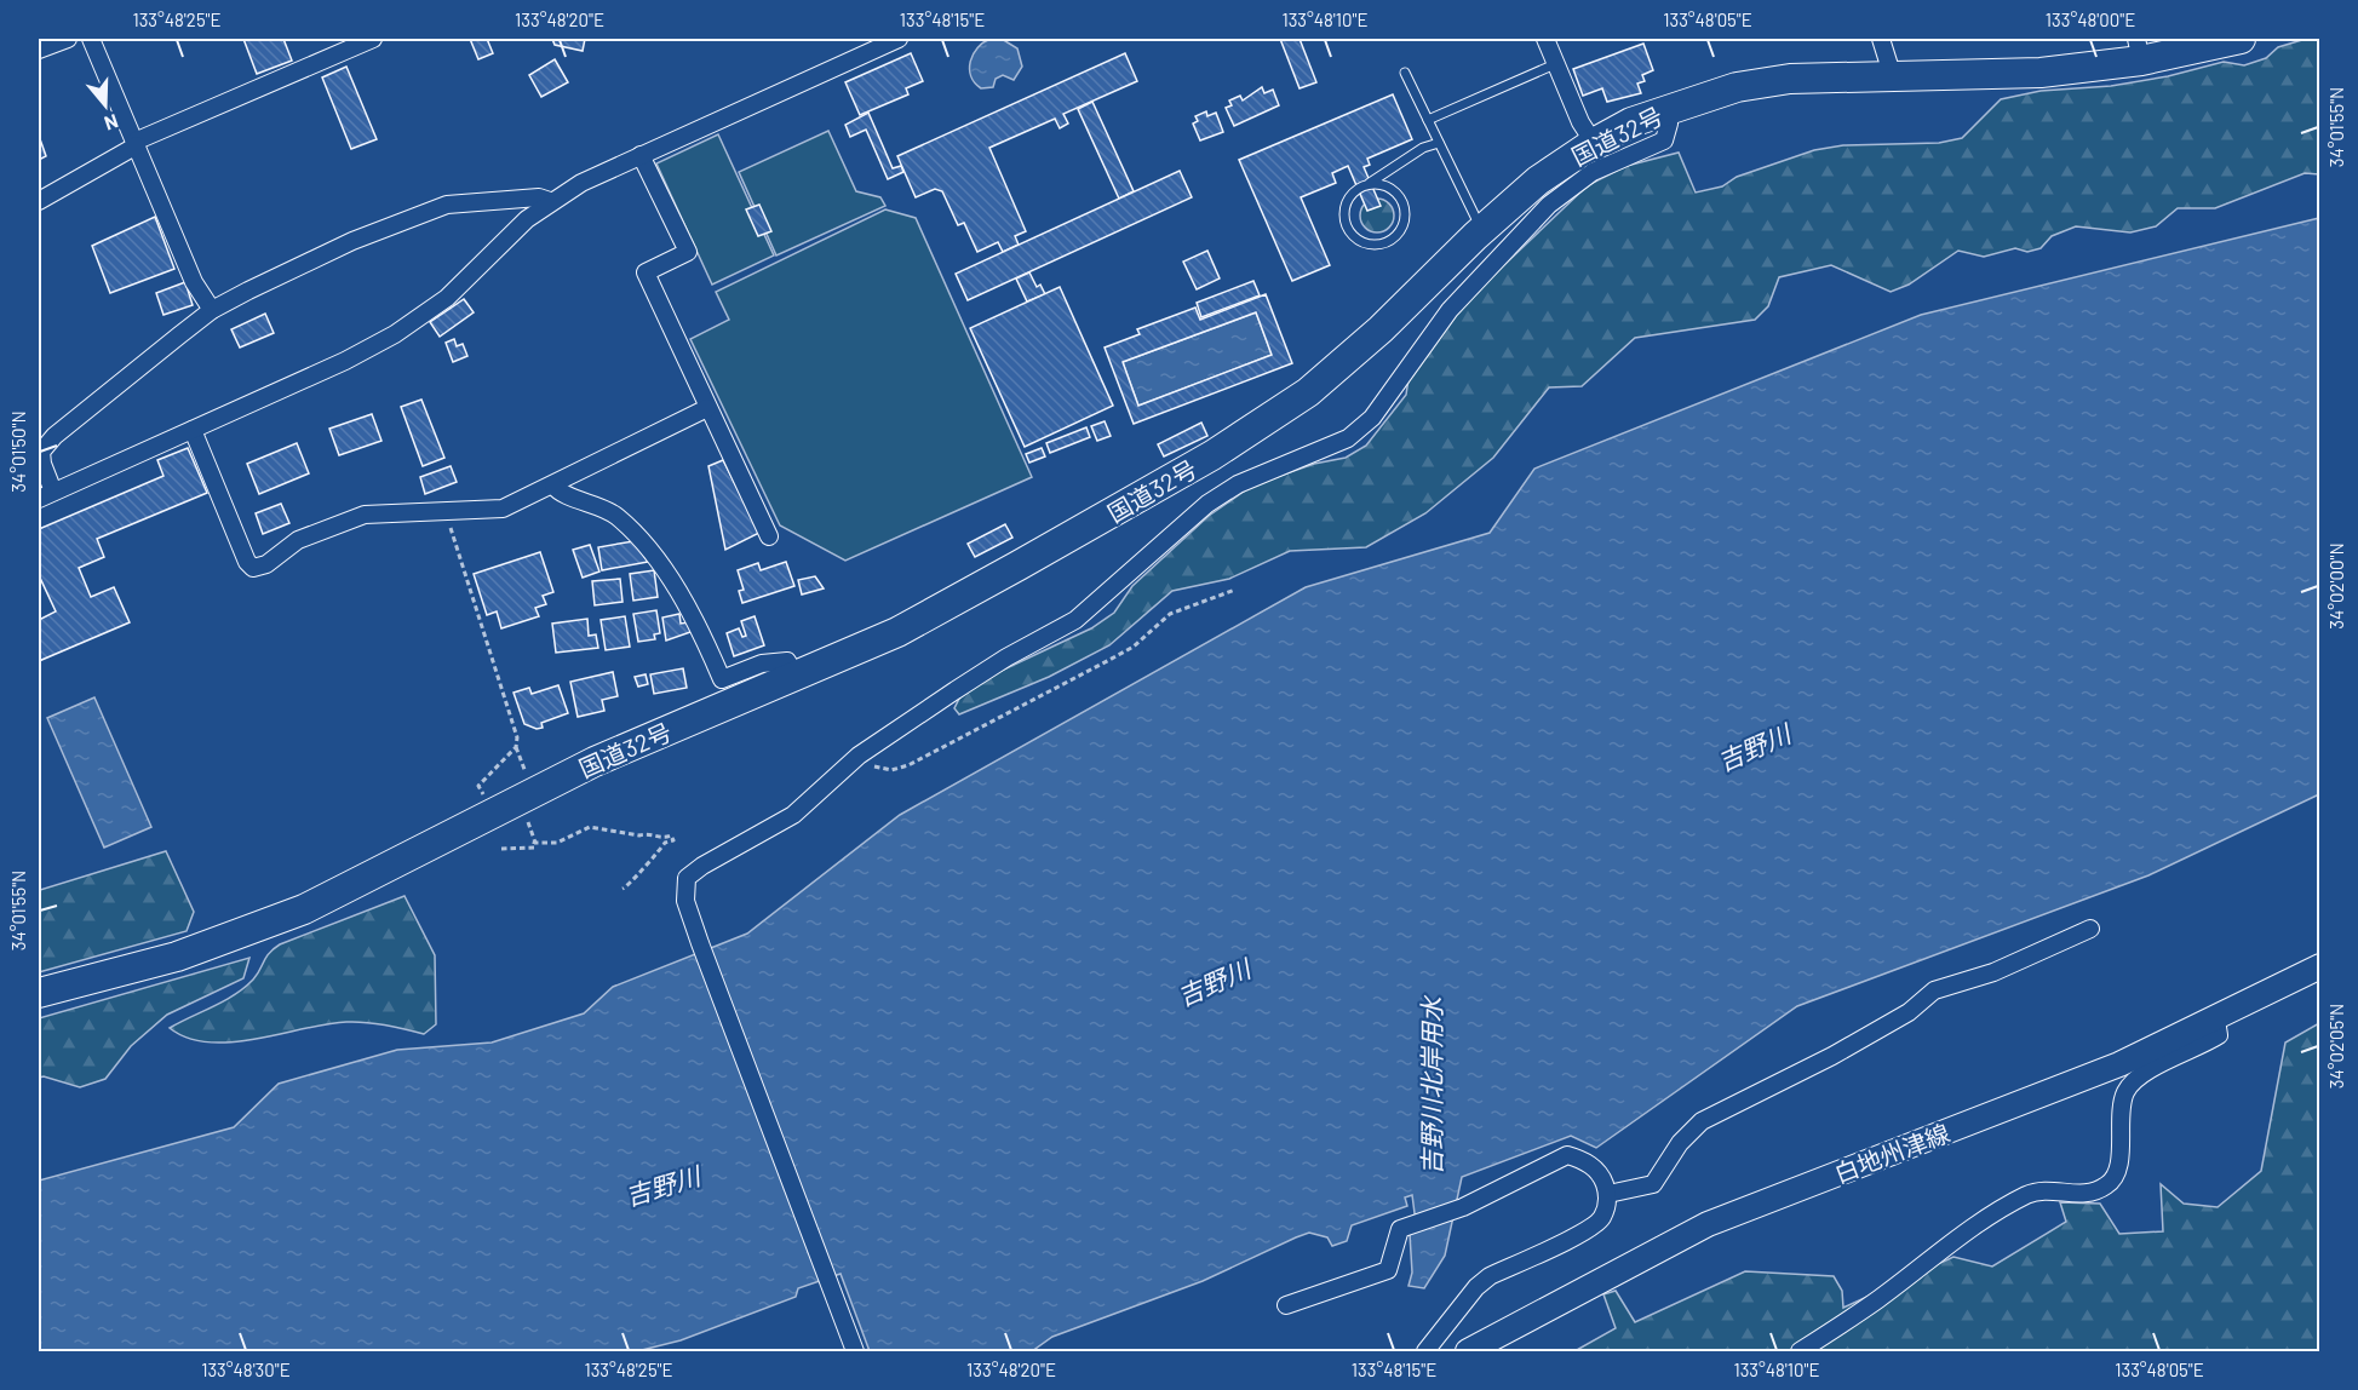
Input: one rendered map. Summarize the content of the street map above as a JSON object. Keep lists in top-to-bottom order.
{
  "streets": {
    "highway": ["国道32号"],
    "main road": ["白地州津線"]
  },
  "water": ["吉野川", "吉野川北岸用水"],
  "north": "bottom",
  "coordinates": [
    "133°48'25\"E",
    "133°48'20\"E",
    "133°48'15\"E",
    "133°48'10\"E",
    "133°48'05\"E",
    "133°48'00\"E",
    "34°01'55\"N",
    "34°01'50\"N",
    "34°02'00\"N",
    "34°02'05\"N",
    "133°48'30\"E"
  ]
}
